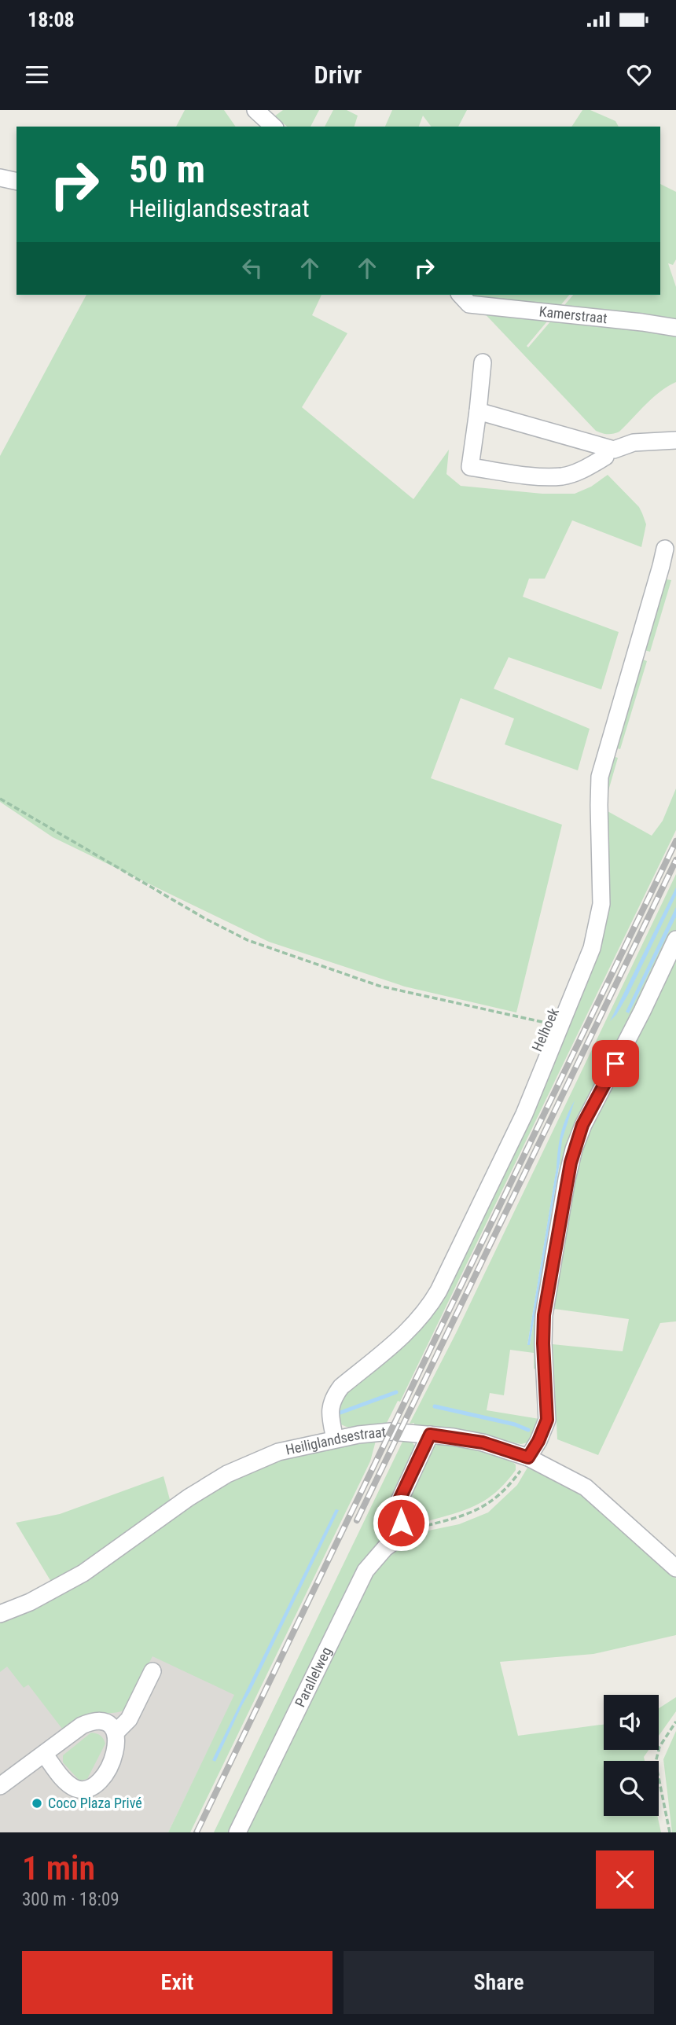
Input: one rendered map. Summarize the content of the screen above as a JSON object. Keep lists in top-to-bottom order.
{
  "streets": {
    "street": [
      "Kamerstraat",
      "Helhoek",
      "Heiliglandsestraat",
      "Parallelweg"
    ]
  },
  "crossings": [
    ["Helhoek", "Heiliglandsestraat"]
  ],
  "places": ["Coco Plaza Privé"],
  "page": {
    "status": "18:08",
    "header": "Drivr",
    "turn": ["50 m", "Heiliglandsestraat"],
    "heading": ["1 min", "300 m · 18:09"],
    "buttons": ["Exit", "Share"]
  }
}
